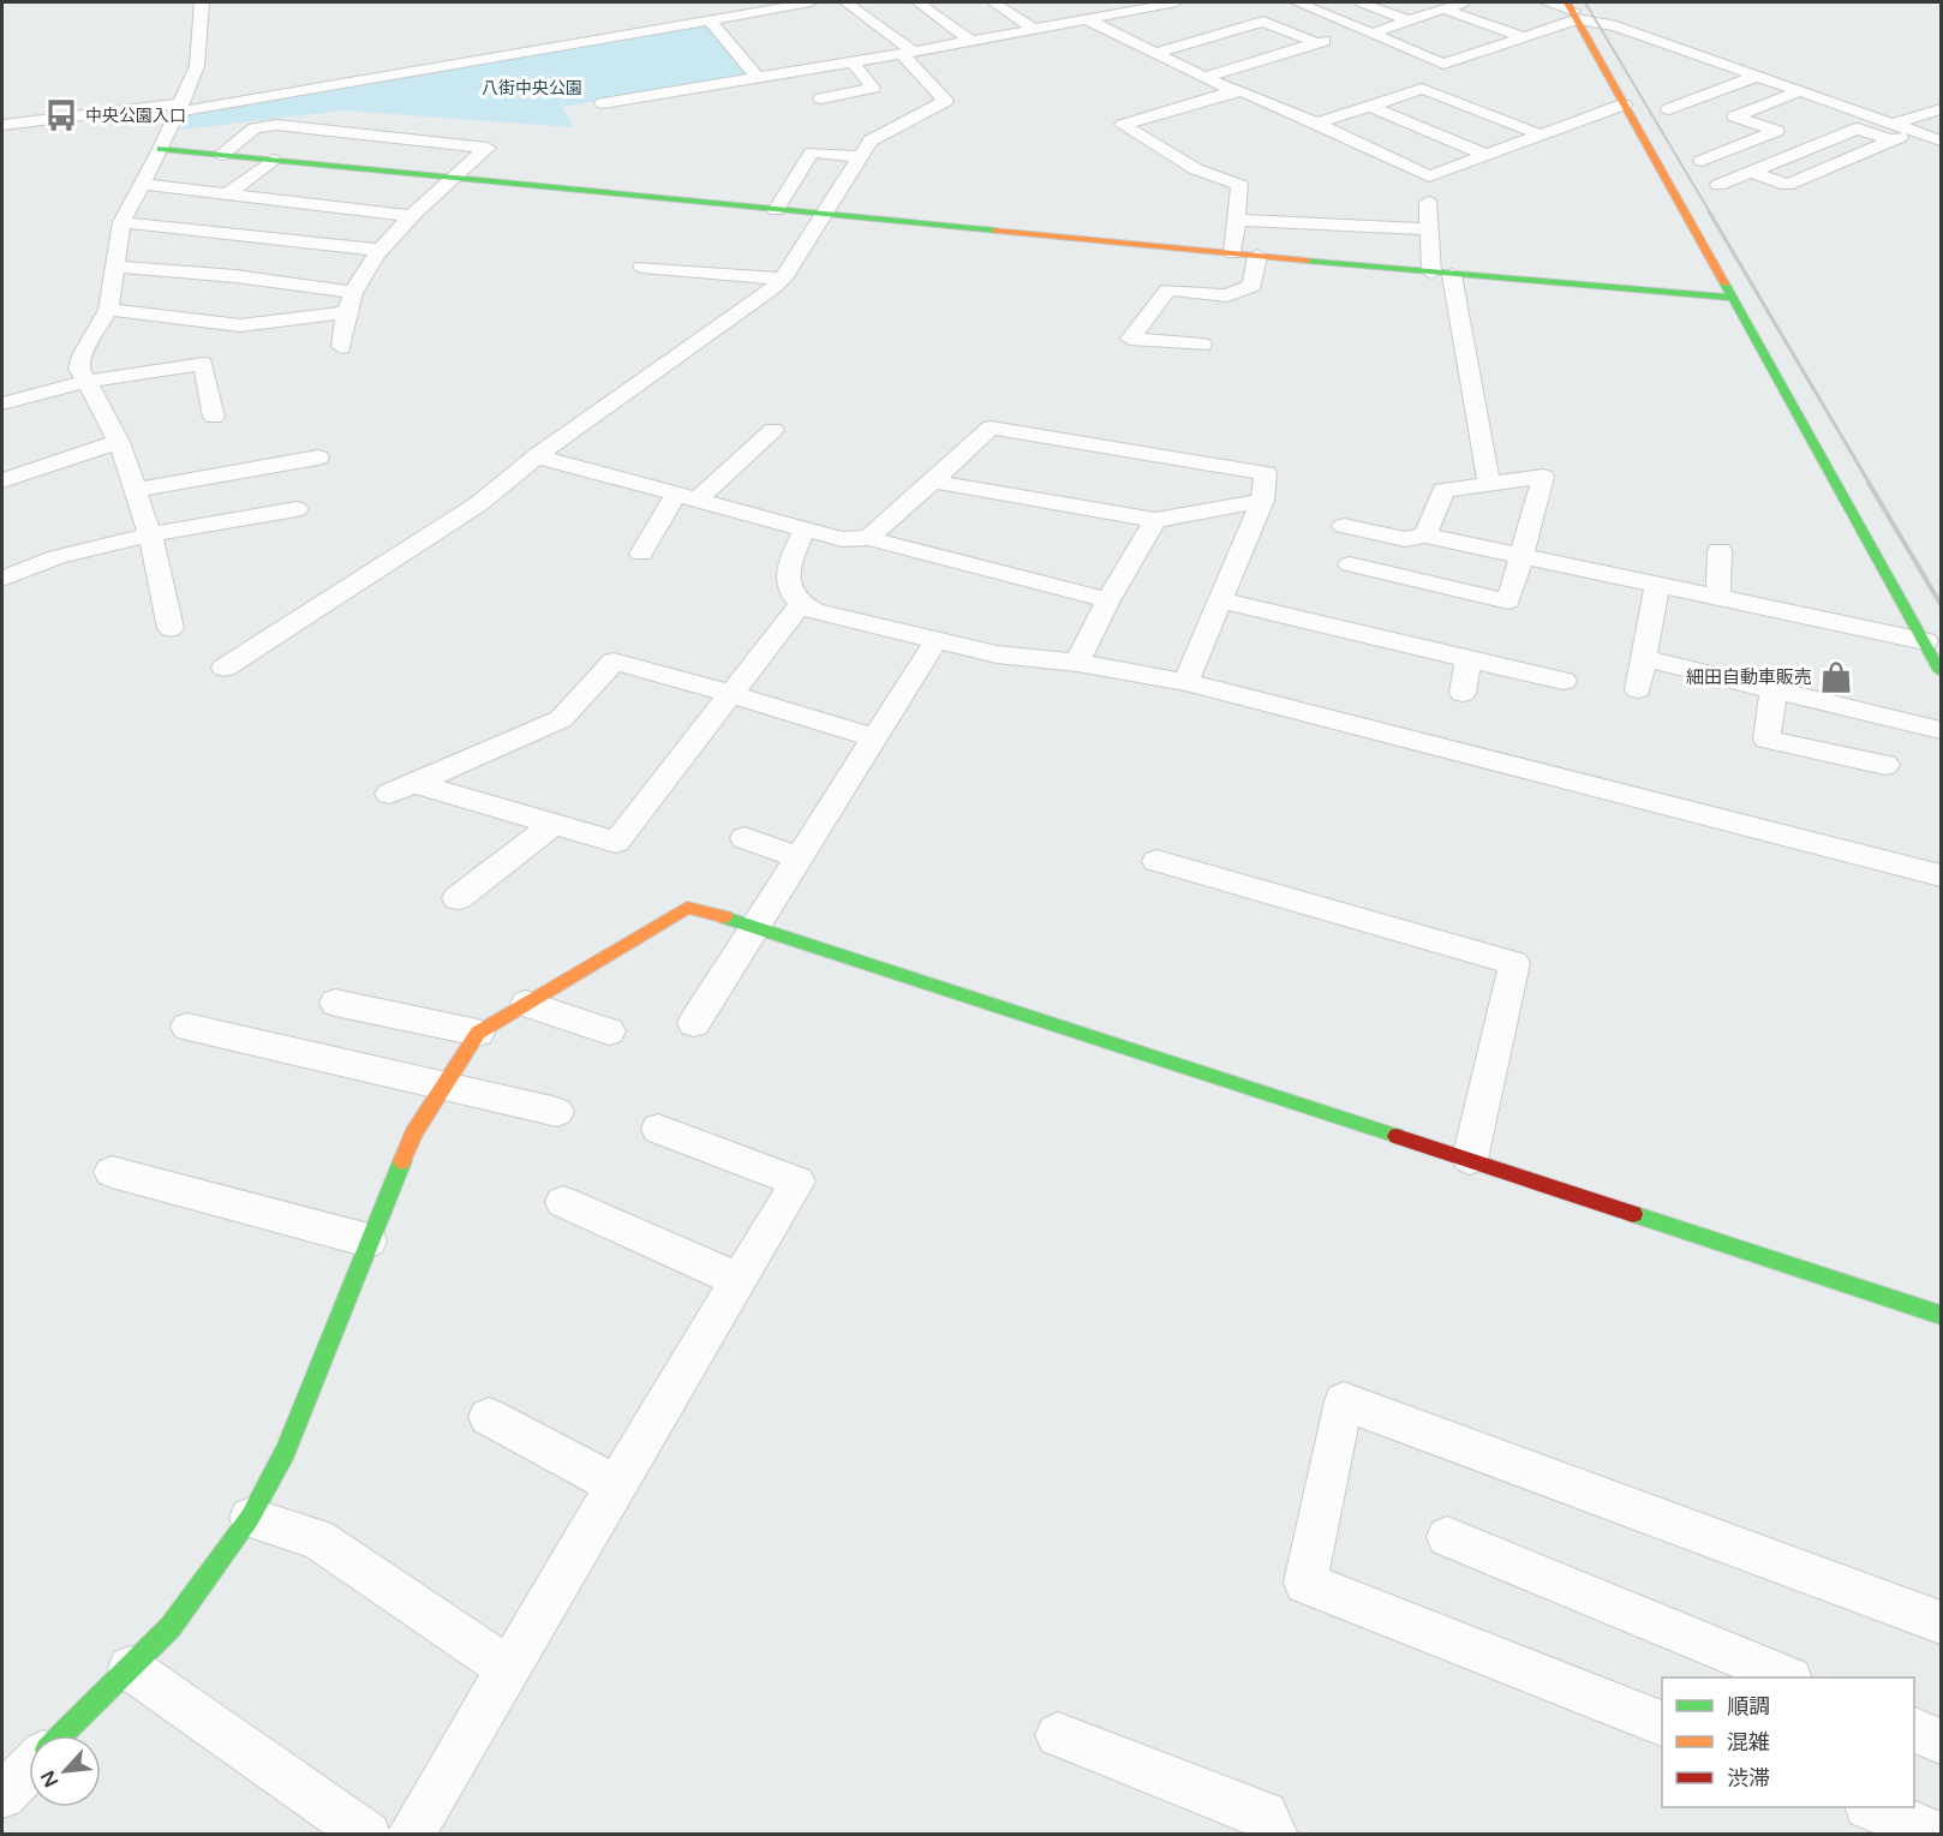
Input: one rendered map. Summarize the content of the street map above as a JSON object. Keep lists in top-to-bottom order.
{
  "parks": ["八街中央公園"],
  "places": {
    "bus stop": ["中央公園入口"],
    "shop": ["細田自動車販売"]
  },
  "legend": ["順調", "混雑", "渋滞"],
  "north": "bottom left"
}
